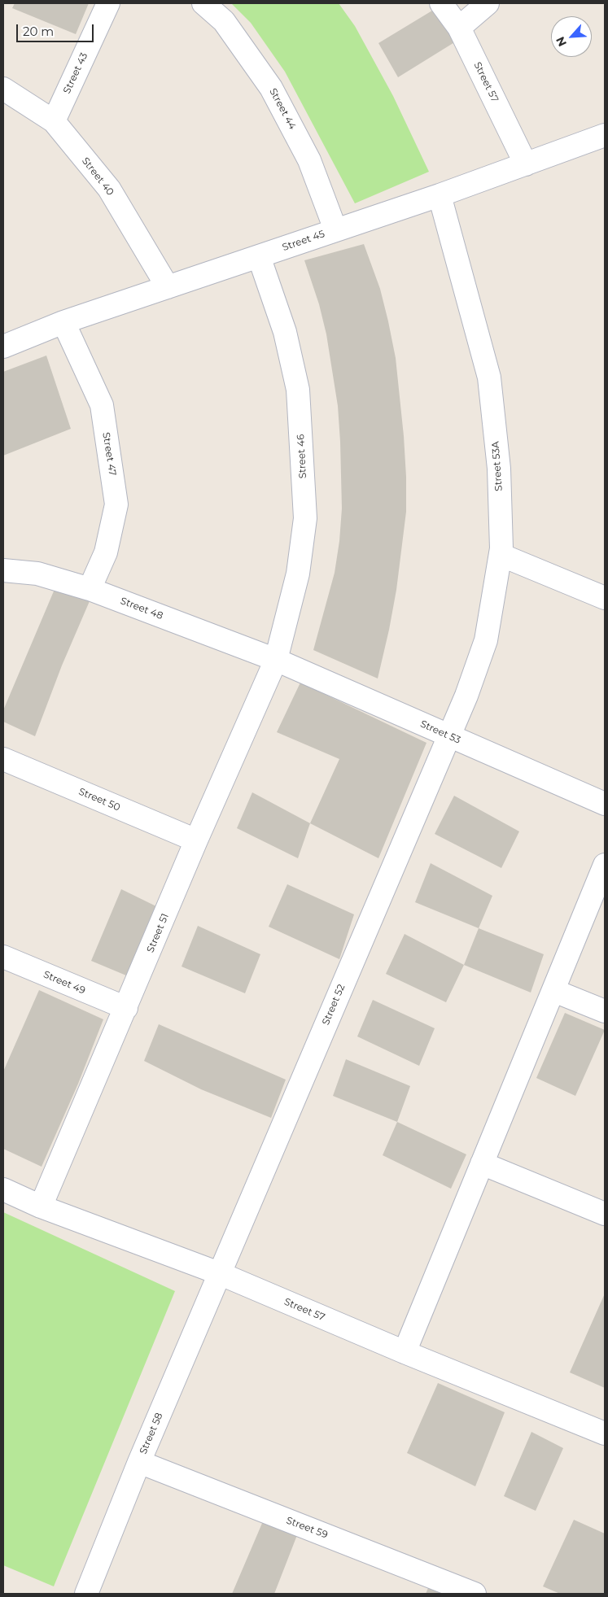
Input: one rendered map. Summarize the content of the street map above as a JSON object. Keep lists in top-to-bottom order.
{
  "streets": {
    "street": [
      "Street 43",
      "Street 57",
      "Street 44",
      "Street 40",
      "Street 45",
      "Street 47",
      "Street 46",
      "Street 53A",
      "Street 48",
      "Street 53",
      "Street 50",
      "Street 51",
      "Street 49",
      "Street 52",
      "Street 58",
      "Street 59"
    ]
  },
  "crossings": [
    ["Street 43", "Street 40"],
    ["Street 57", "Street 45"],
    ["Street 57", "Street 51"],
    ["Street 57", "Street 52"],
    ["Street 57", "Street 58"],
    ["Street 44", "Street 45"],
    ["Street 40", "Street 45"],
    ["Street 45", "Street 47"],
    ["Street 45", "Street 46"],
    ["Street 45", "Street 53A"],
    ["Street 47", "Street 48"],
    ["Street 46", "Street 48"],
    ["Street 46", "Street 53"],
    ["Street 46", "Street 51"],
    ["Street 53A", "Street 53"],
    ["Street 53A", "Street 52"],
    ["Street 48", "Street 53"],
    ["Street 48", "Street 51"],
    ["Street 53", "Street 51"],
    ["Street 53", "Street 52"],
    ["Street 50", "Street 51"],
    ["Street 51", "Street 49"],
    ["Street 52", "Street 58"],
    ["Street 58", "Street 59"]
  ],
  "scale_bar": "20 m",
  "north": "bottom left"
}
